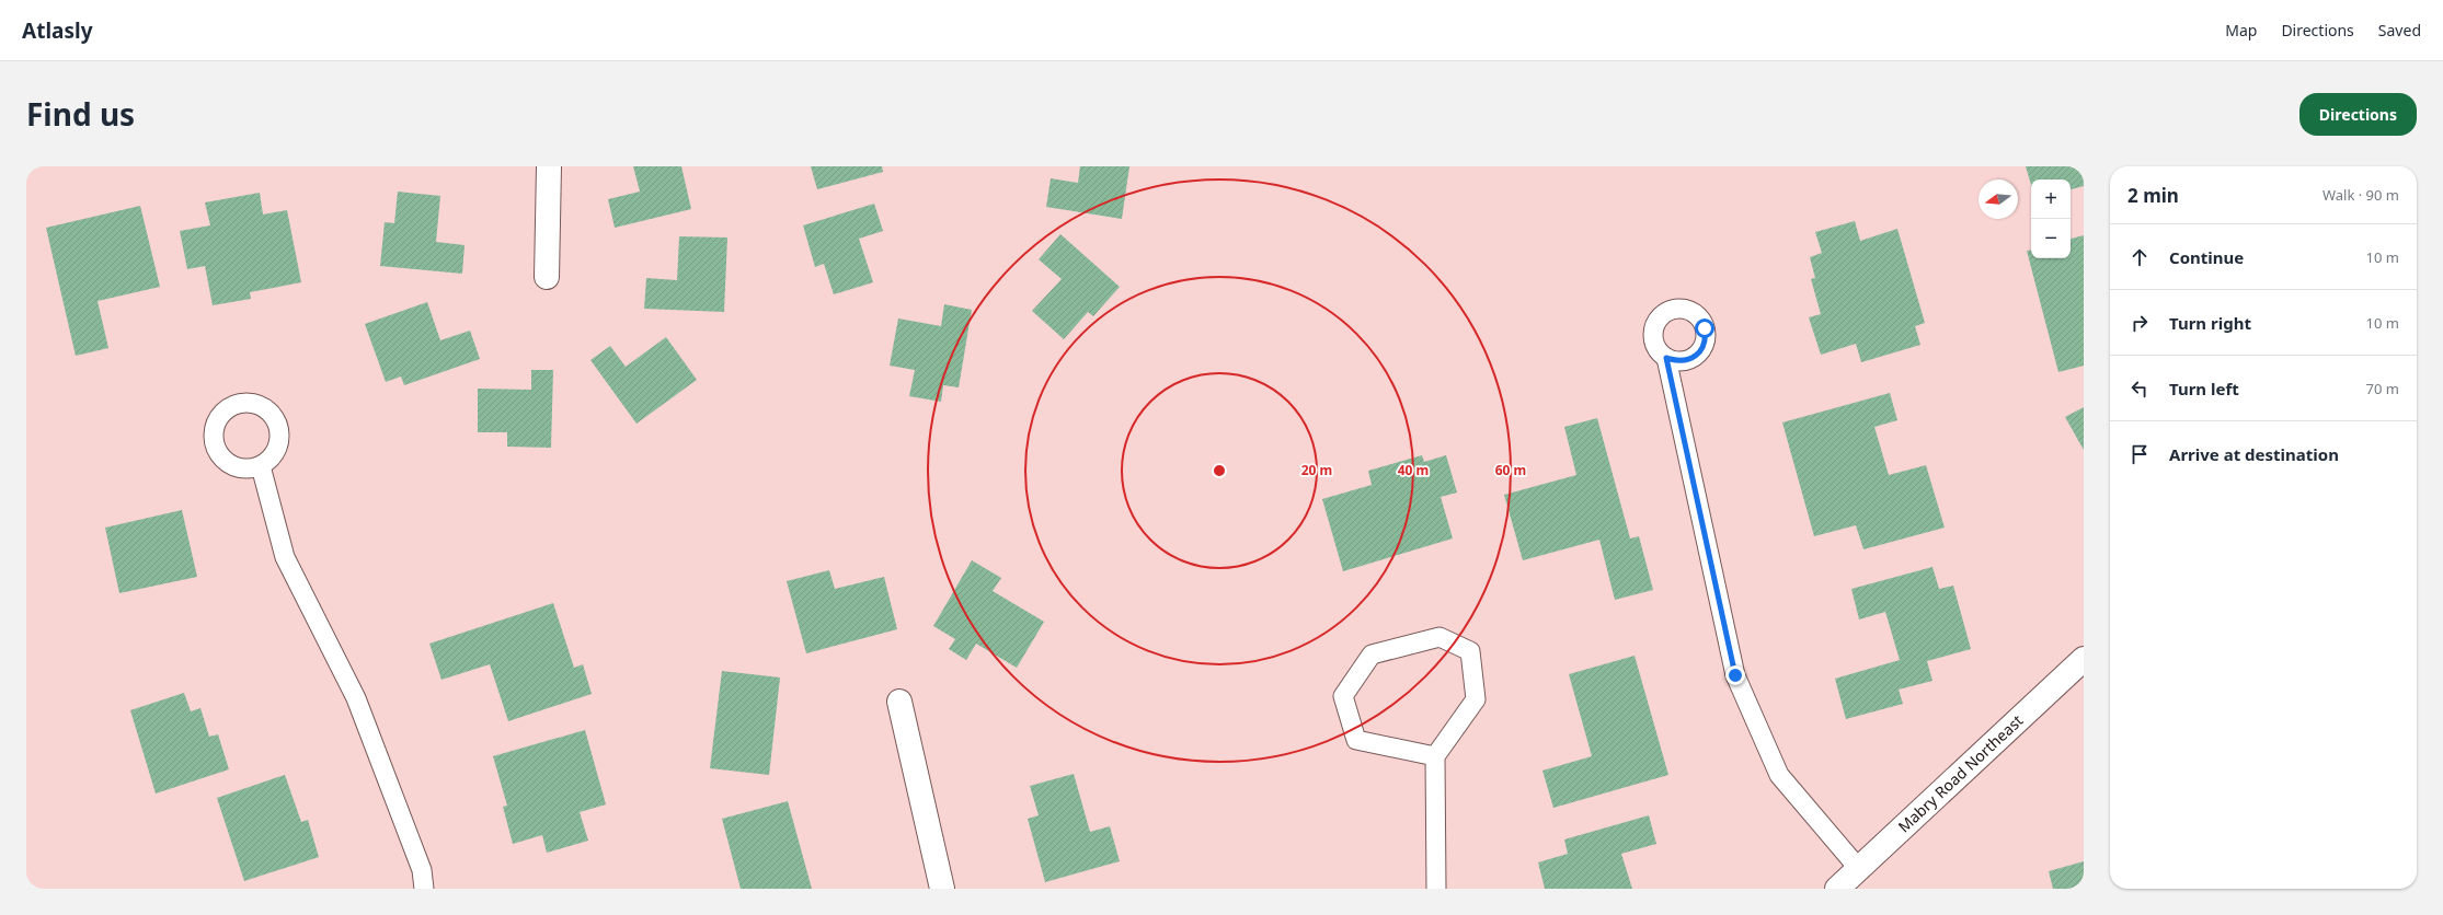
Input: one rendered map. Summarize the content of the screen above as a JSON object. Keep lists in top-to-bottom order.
{
  "streets": {
    "street": ["Mabry Road Northeast"]
  },
  "north": "left",
  "page": {
    "header": "Atlasly",
    "nav": ["Map", "Directions", "Saved"],
    "title": "Find us",
    "buttons": "Directions",
    "heading": ["2 min", "Walk · 90 m"],
    "map_buttons": ["+", "−"],
    "list": [
      ["Continue", "10 m"],
      ["Turn right", "10 m"],
      ["Turn left", "70 m"],
      "Arrive at destination"
    ]
  },
  "rings": ["20 m", "40 m", "60 m"]
}
